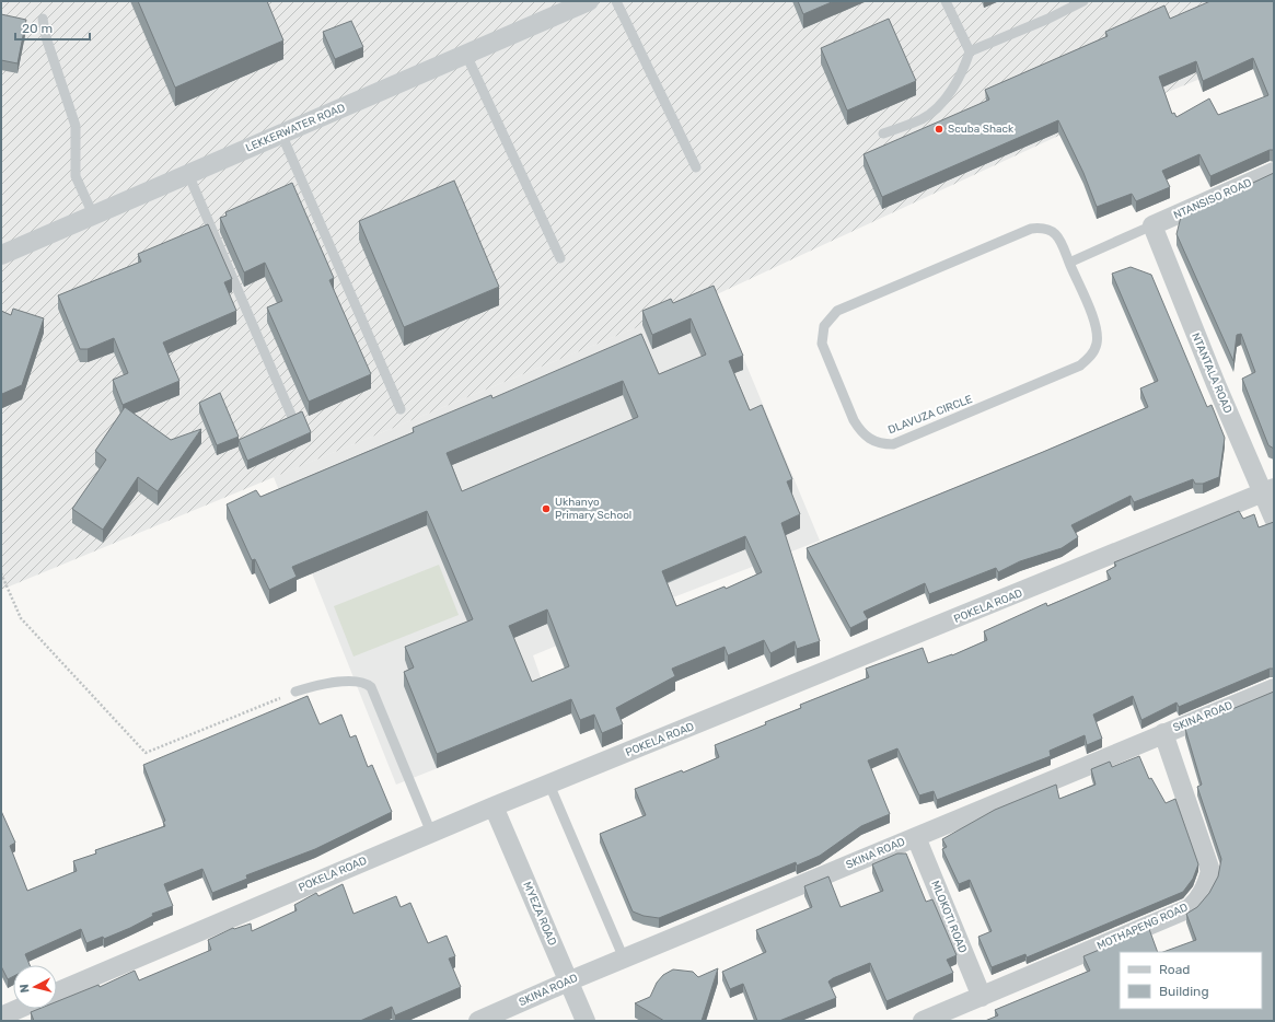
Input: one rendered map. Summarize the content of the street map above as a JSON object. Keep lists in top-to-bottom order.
{
  "streets": {
    "street": [
      "LEKKERWATER ROAD",
      "NTANSISO ROAD",
      "NTANTALA ROAD",
      "POKELA ROAD",
      "SKINA ROAD",
      "MYEZA ROAD",
      "MLOKOTI ROAD",
      "MOTHAPENG ROAD"
    ],
    "lane": ["DLAVUZA CIRCLE"]
  },
  "crossings": [
    ["NTANSISO ROAD", "NTANTALA ROAD"],
    ["NTANTALA ROAD", "POKELA ROAD"],
    ["POKELA ROAD", "MYEZA ROAD"],
    ["SKINA ROAD", "MYEZA ROAD"],
    ["SKINA ROAD", "MLOKOTI ROAD"],
    ["SKINA ROAD", "MOTHAPENG ROAD"],
    ["MLOKOTI ROAD", "MOTHAPENG ROAD"]
  ],
  "places": ["Scuba Shack", "Ukhanyo Primary School"],
  "legend": ["Road", "Building"],
  "scale_bar": "20 m",
  "north": "left"
}
